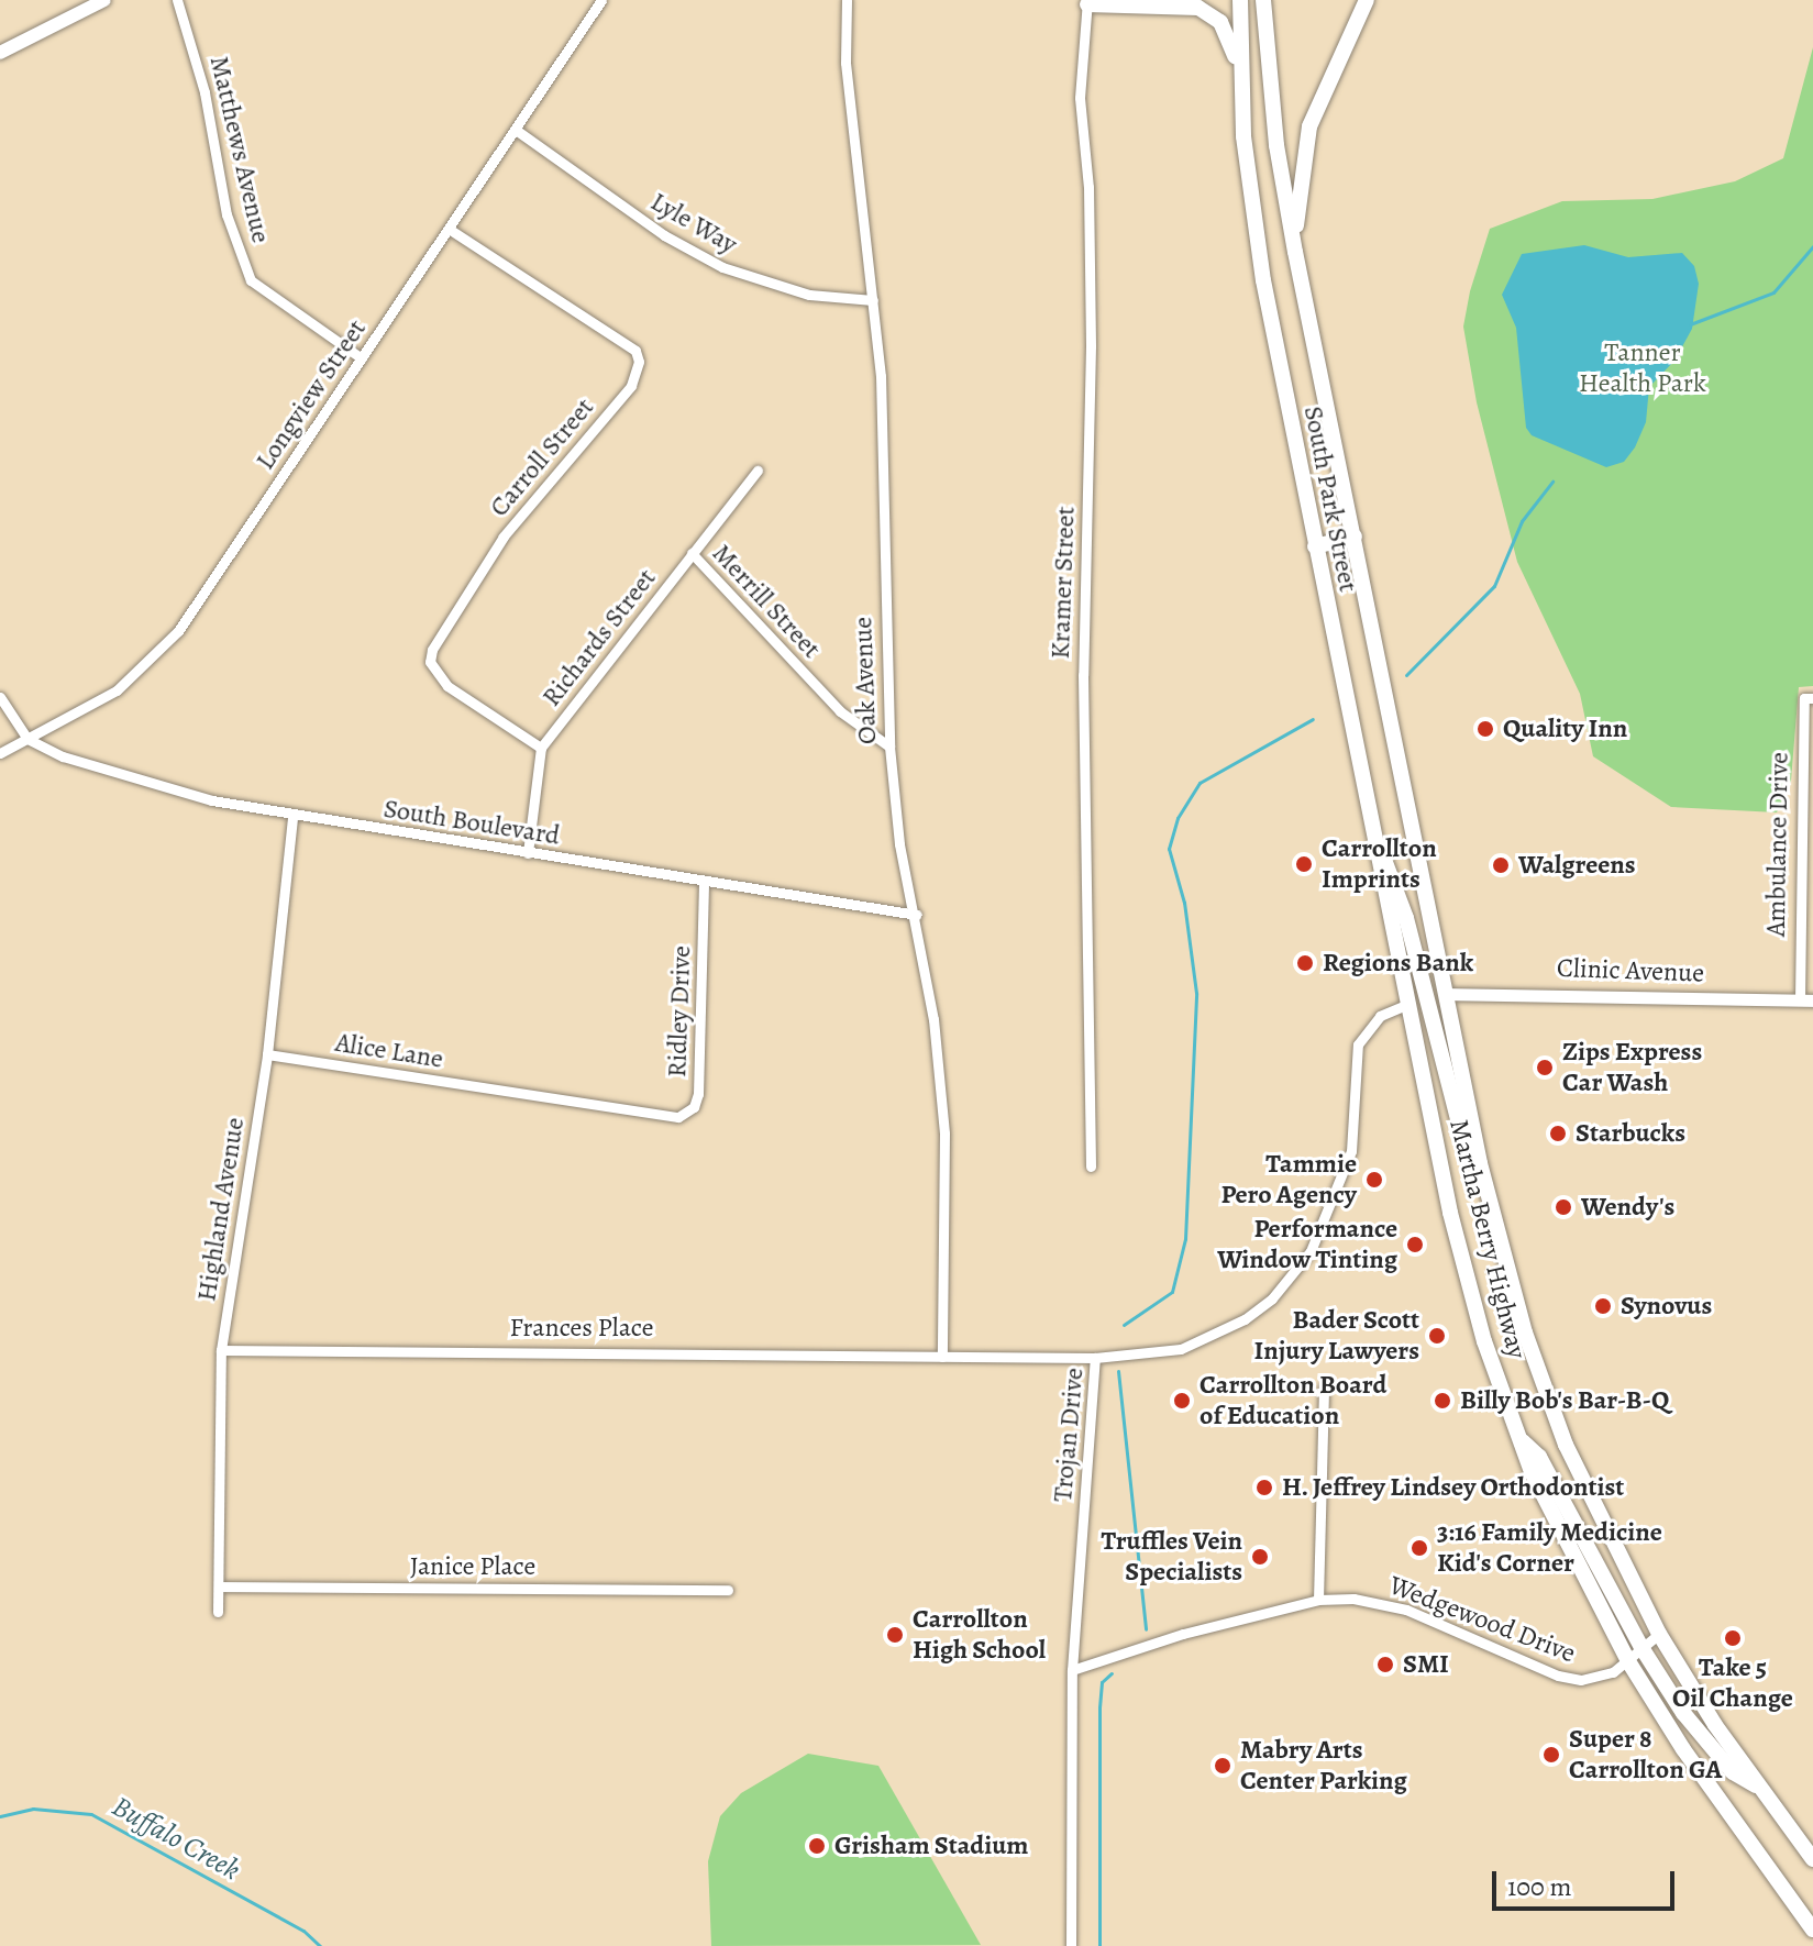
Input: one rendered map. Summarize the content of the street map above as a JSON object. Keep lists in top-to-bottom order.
{
  "streets": {
    "main road": ["South Park Street", "Martha Berry Highway"],
    "street": [
      "Matthews Avenue",
      "Lyle Way",
      "Longview Street",
      "Carroll Street",
      "Kramer Street",
      "Merrill Street",
      "Richards Street",
      "Oak Avenue",
      "South Boulevard",
      "Ambulance Drive",
      "Clinic Avenue",
      "Ridley Drive",
      "Alice Lane",
      "Highland Avenue",
      "Frances Place",
      "Trojan Drive",
      "Janice Place",
      "Wedgewood Drive"
    ]
  },
  "crossings": [
    ["Matthews Avenue", "Longview Street"],
    ["Lyle Way", "Longview Street"],
    ["Lyle Way", "Oak Avenue"],
    ["Longview Street", "Carroll Street"],
    ["Longview Street", "South Boulevard"],
    ["Carroll Street", "Richards Street"],
    ["South Park Street", "Clinic Avenue"],
    ["South Park Street", "Martha Berry Highway"],
    ["South Park Street", "Trojan Drive"],
    ["Merrill Street", "Richards Street"],
    ["Merrill Street", "Oak Avenue"],
    ["Oak Avenue", "South Boulevard"],
    ["Oak Avenue", "Frances Place"],
    ["South Boulevard", "Ridley Drive"],
    ["South Boulevard", "Highland Avenue"],
    ["Ambulance Drive", "Clinic Avenue"],
    ["Clinic Avenue", "Martha Berry Highway"],
    ["Ridley Drive", "Alice Lane"],
    ["Alice Lane", "Highland Avenue"],
    ["Highland Avenue", "Frances Place"],
    ["Highland Avenue", "Janice Place"],
    ["Martha Berry Highway", "Trojan Drive"],
    ["Martha Berry Highway", "Wedgewood Drive"],
    ["Frances Place", "Trojan Drive"],
    ["Trojan Drive", "Wedgewood Drive"]
  ],
  "water": ["Buffalo Creek"],
  "parks": ["Tanner Health Park"],
  "places": [
    "Quality Inn",
    "Carrollton Imprints",
    "Walgreens",
    "Regions Bank",
    "Zips Express Car Wash",
    "Starbucks",
    "Tammie Pero Agency",
    "Wendy's",
    "Performance Window Tinting",
    "Synovus",
    "Bader Scott Injury Lawyers",
    "Carrollton Board of Education",
    "Billy Bob's Bar-B-Q",
    "H. Jeffrey Lindsey Orthodontist",
    "3:16 Family Medicine Kid's Corner",
    "Truffles Vein Specialists",
    "Carrollton High School",
    "Take 5 Oil Change",
    "SMI",
    "Super 8 Carrollton GA",
    "Mabry Arts Center Parking",
    "Grisham Stadium"
  ],
  "scale_bar": "100 m"
}
